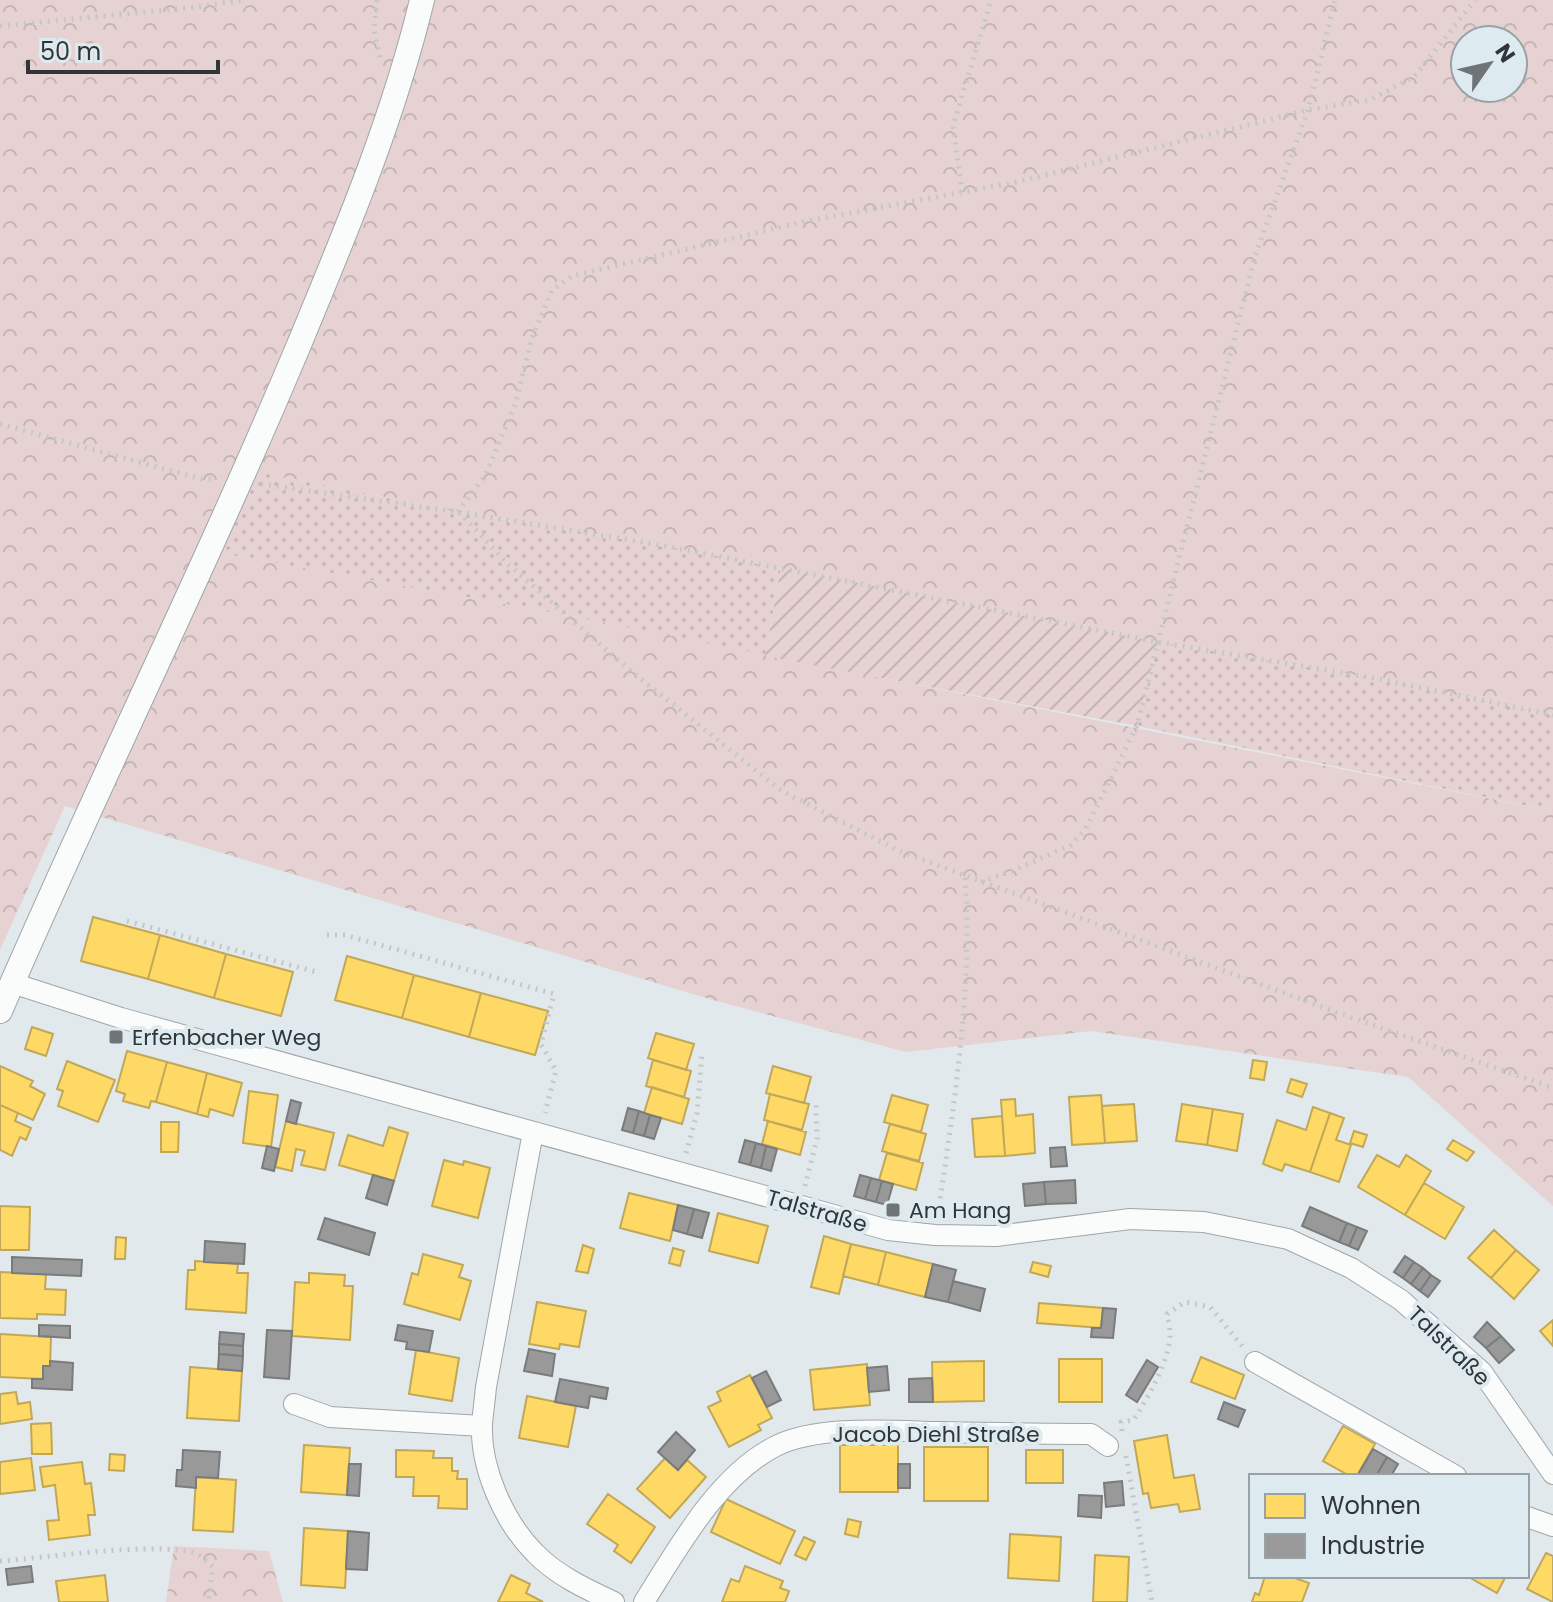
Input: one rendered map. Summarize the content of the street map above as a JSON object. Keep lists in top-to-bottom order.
{
  "streets": {
    "street": ["Talstraße", "Jacob Diehl Straße"]
  },
  "places": {
    "transit": ["Erfenbacher Weg", "Am Hang"]
  },
  "legend": ["Wohnen", "Industrie"],
  "scale_bar": "50 m",
  "north": "top right"
}
